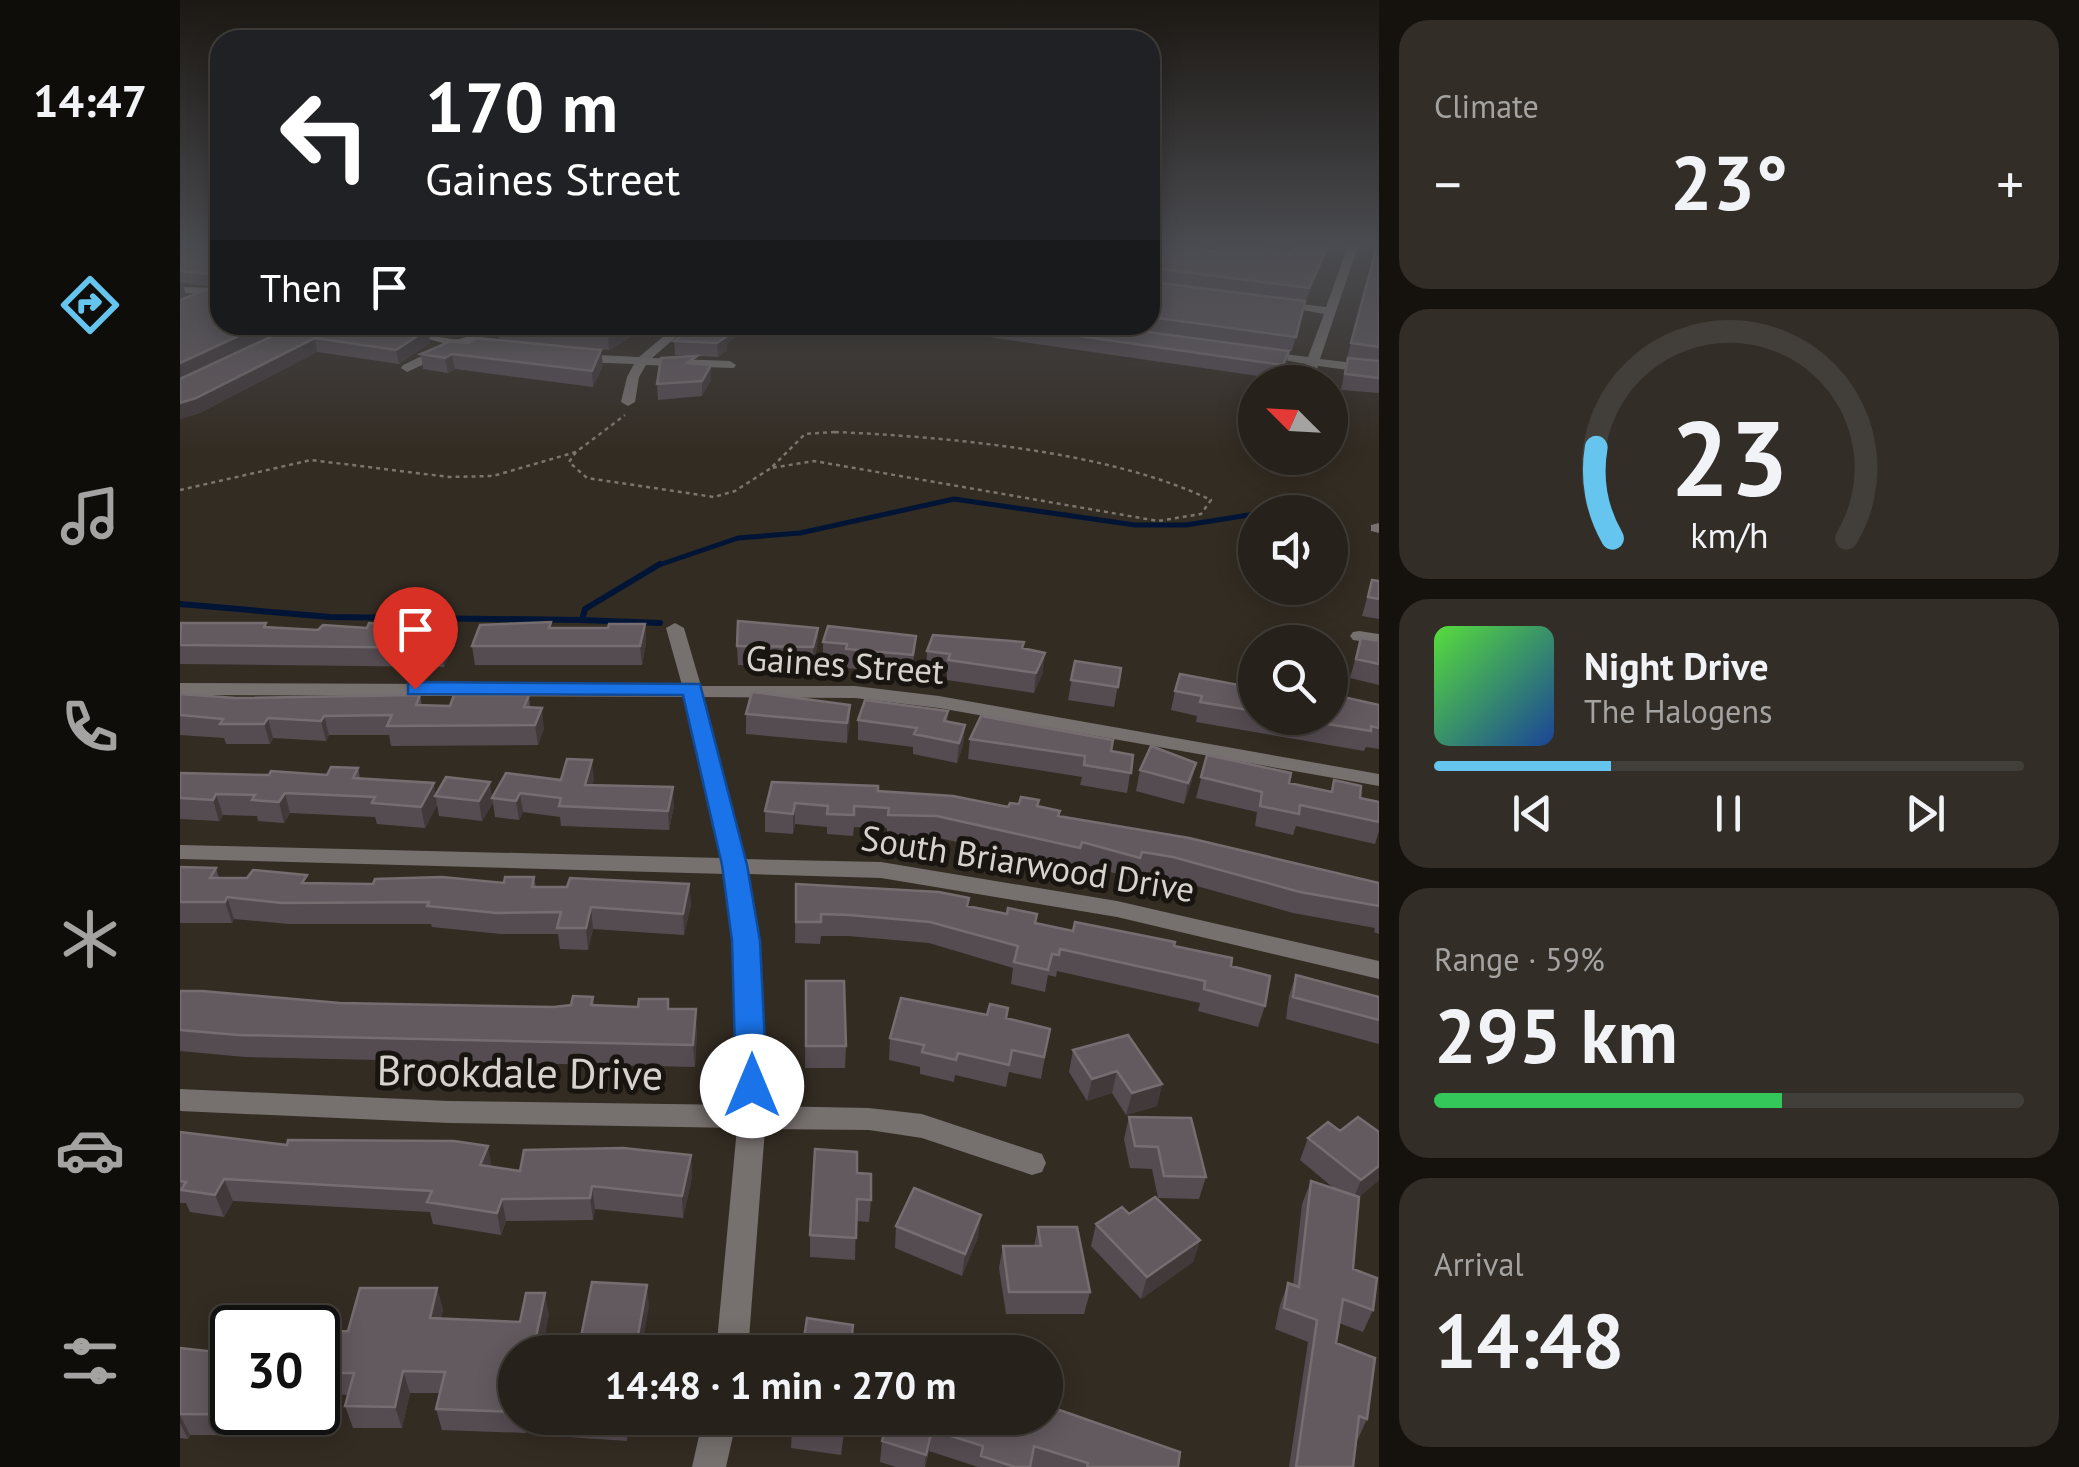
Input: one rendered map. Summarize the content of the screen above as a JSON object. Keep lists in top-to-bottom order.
{
  "streets": {
    "street": ["Gaines Street", "South Briarwood Drive", "Brookdale Drive"]
  },
  "north": "top left",
  "page": {
    "tabs": "14:47",
    "tile": [
      "Climate",
      ["Range · 59%", "295 km"],
      ["Arrival", "14:48"]
    ],
    "turn": ["170 m", "Gaines Street"],
    "heat": ["−", "23°", "+"],
    "then": "Then",
    "song": ["Night Drive", "The Halogens"],
    "limit": "30",
    "trip": "14:48 · 1 min · 270 m",
    "gauge": ["23", "km/h"]
  }
}
